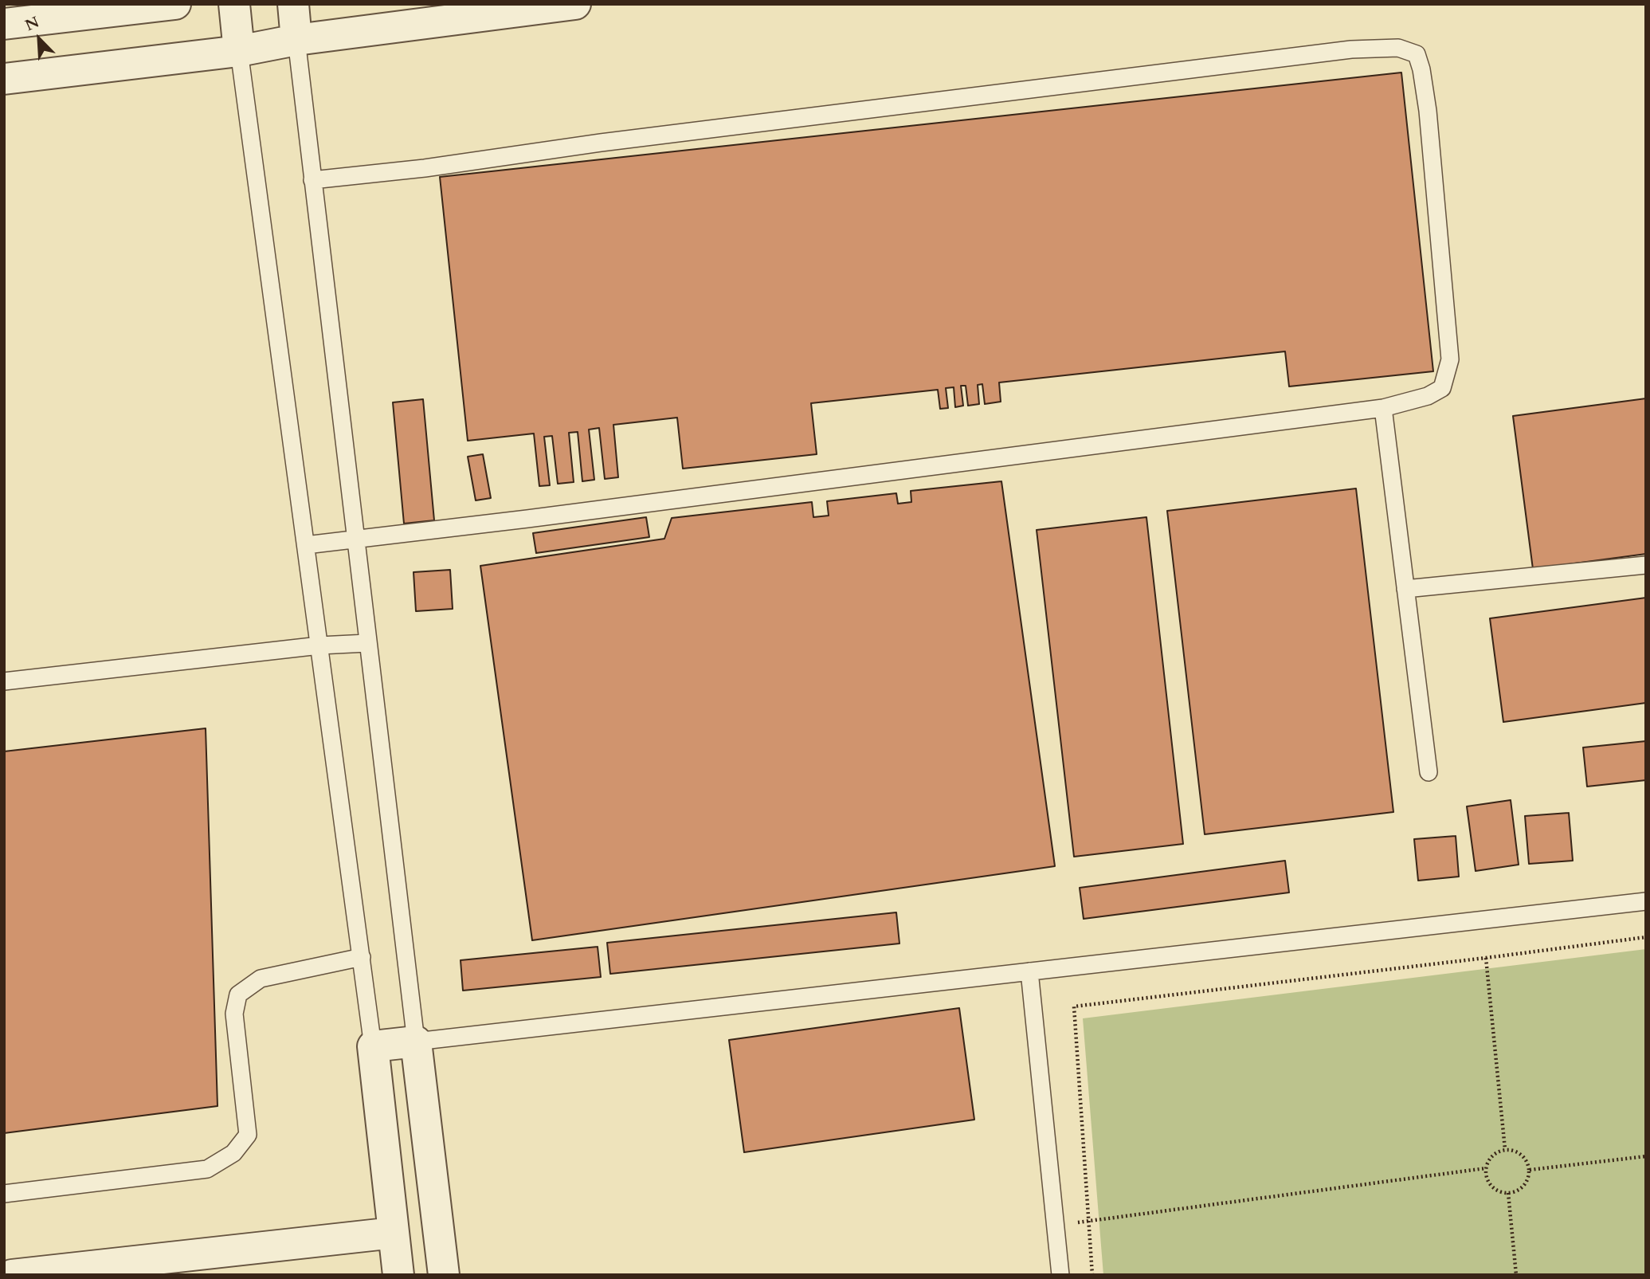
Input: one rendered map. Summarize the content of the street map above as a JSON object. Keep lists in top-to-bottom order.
{
  "north": "top left"
}
